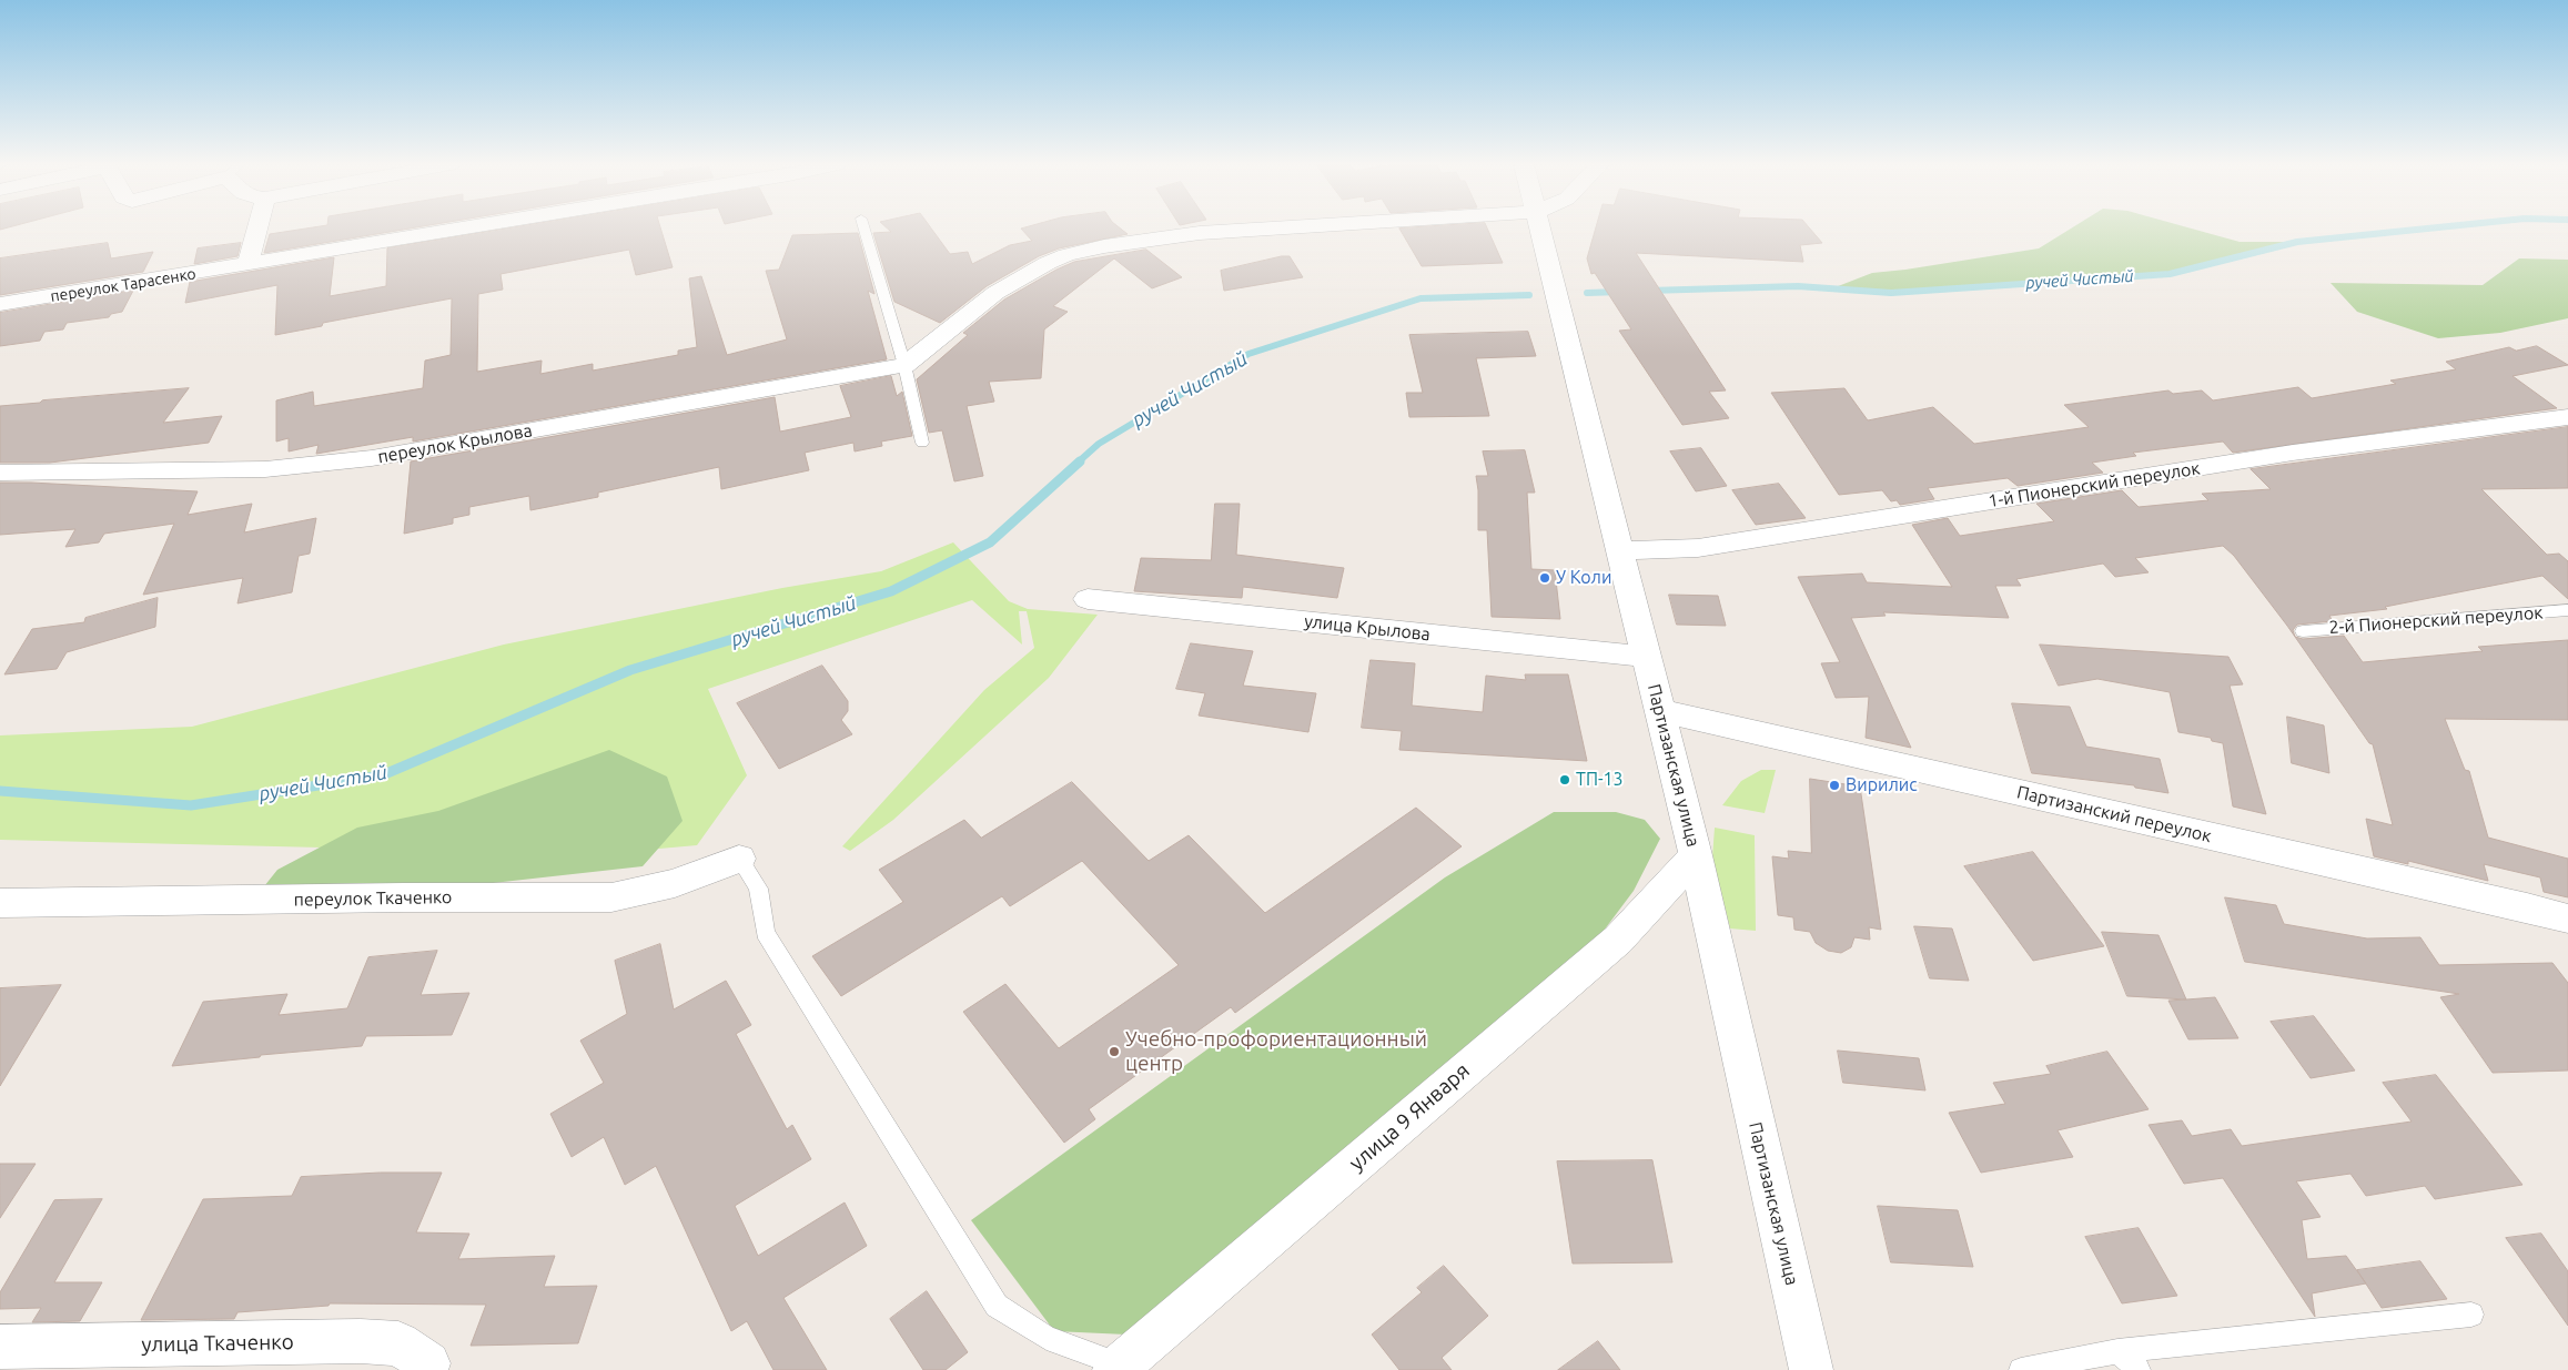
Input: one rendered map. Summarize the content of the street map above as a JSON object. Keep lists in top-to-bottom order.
{
  "streets": {
    "street": [
      "переулок Тарасенко",
      "переулок Крылова",
      "1-й Пионерский переулок",
      "улица Крылова",
      "Партизанская улица",
      "Партизанский переулок",
      "переулок Ткаченко",
      "улица 9 Января",
      "улица Ткаченко"
    ],
    "lane": ["2-й Пионерский переулок"]
  },
  "crossings": [
    ["1-й Пионерский переулок", "Партизанская улица"],
    ["улица Крылова", "Партизанская улица"],
    ["Партизанская улица", "Партизанский переулок"],
    ["Партизанская улица", "улица 9 Января"]
  ],
  "water": ["ручей Чистый"],
  "places": [
    "У Коли",
    "ТП-13",
    "Вирилис",
    "Учебно-профориентационный центр"
  ]
}
